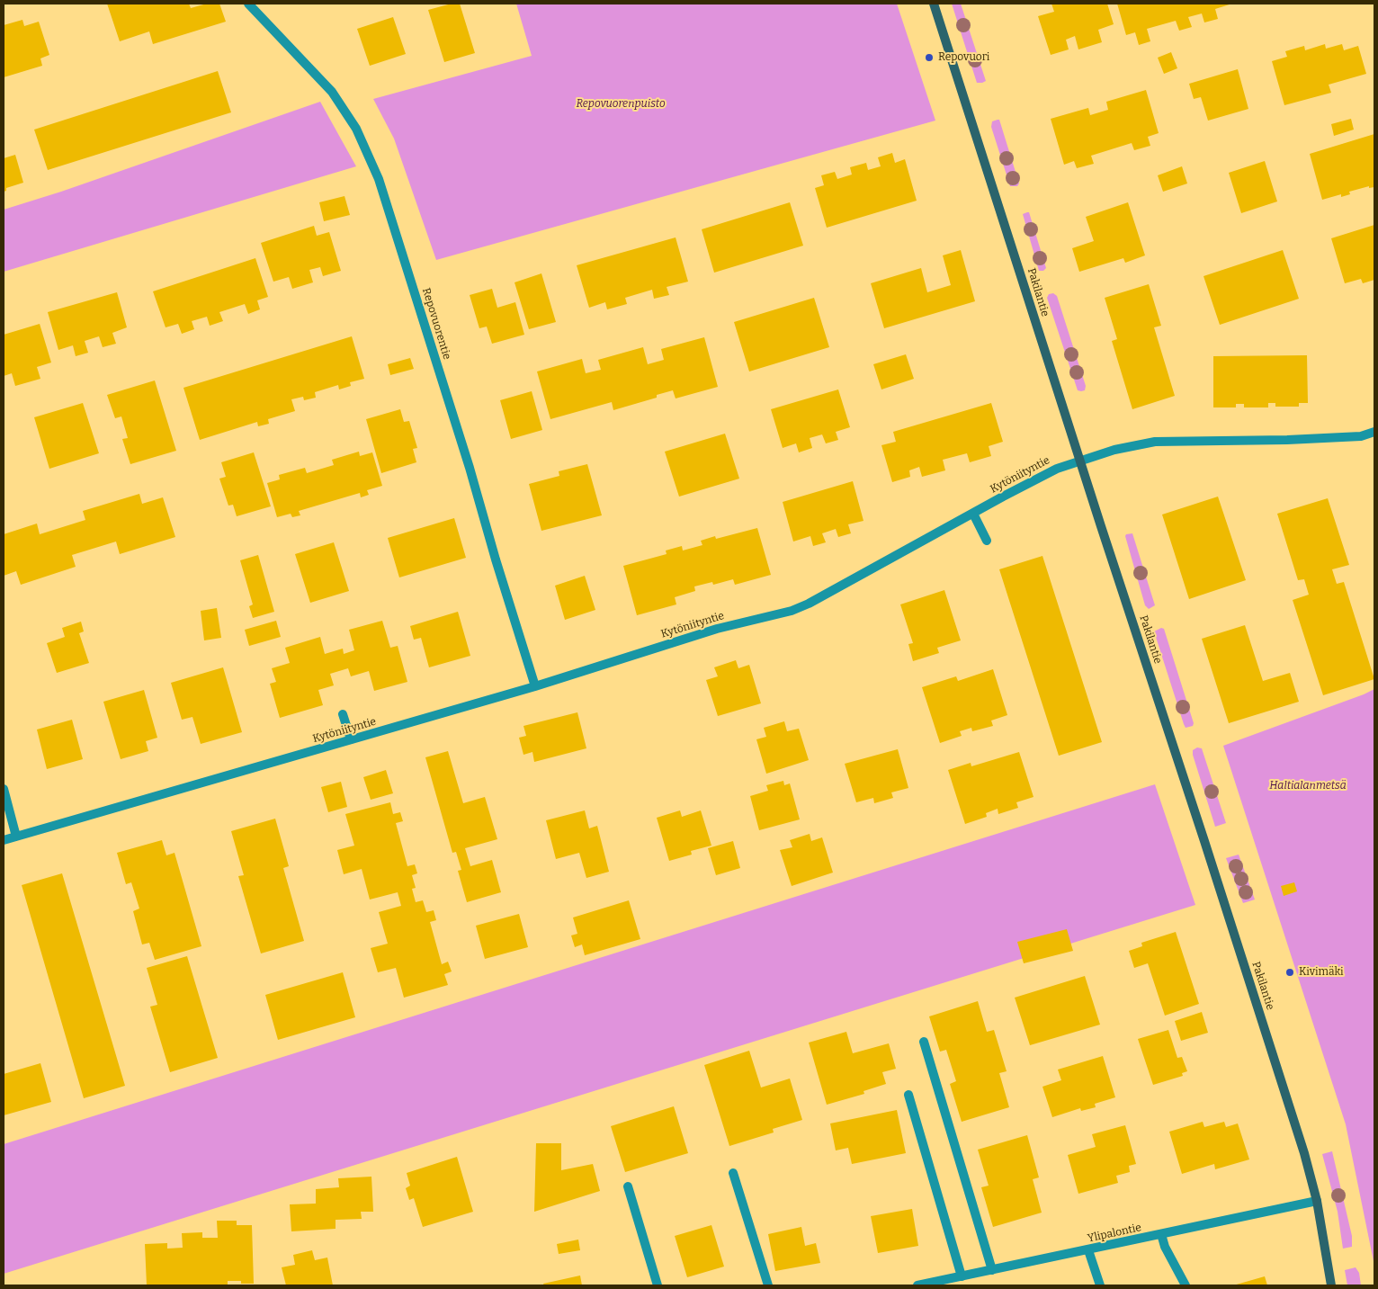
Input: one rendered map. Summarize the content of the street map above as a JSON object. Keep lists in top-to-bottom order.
{
  "streets": {
    "main road": ["Pakilantie"],
    "street": ["Repovuorentie", "Kytöniityntie", "Ylipalontie"]
  },
  "crossings": [
    ["Pakilantie", "Kytöniityntie"],
    ["Pakilantie", "Ylipalontie"],
    ["Repovuorentie", "Kytöniityntie"]
  ],
  "parks": ["Repovuorenpuisto", "Haltialanmetsä"],
  "places": ["Repovuori", "Kivimäki"]
}
